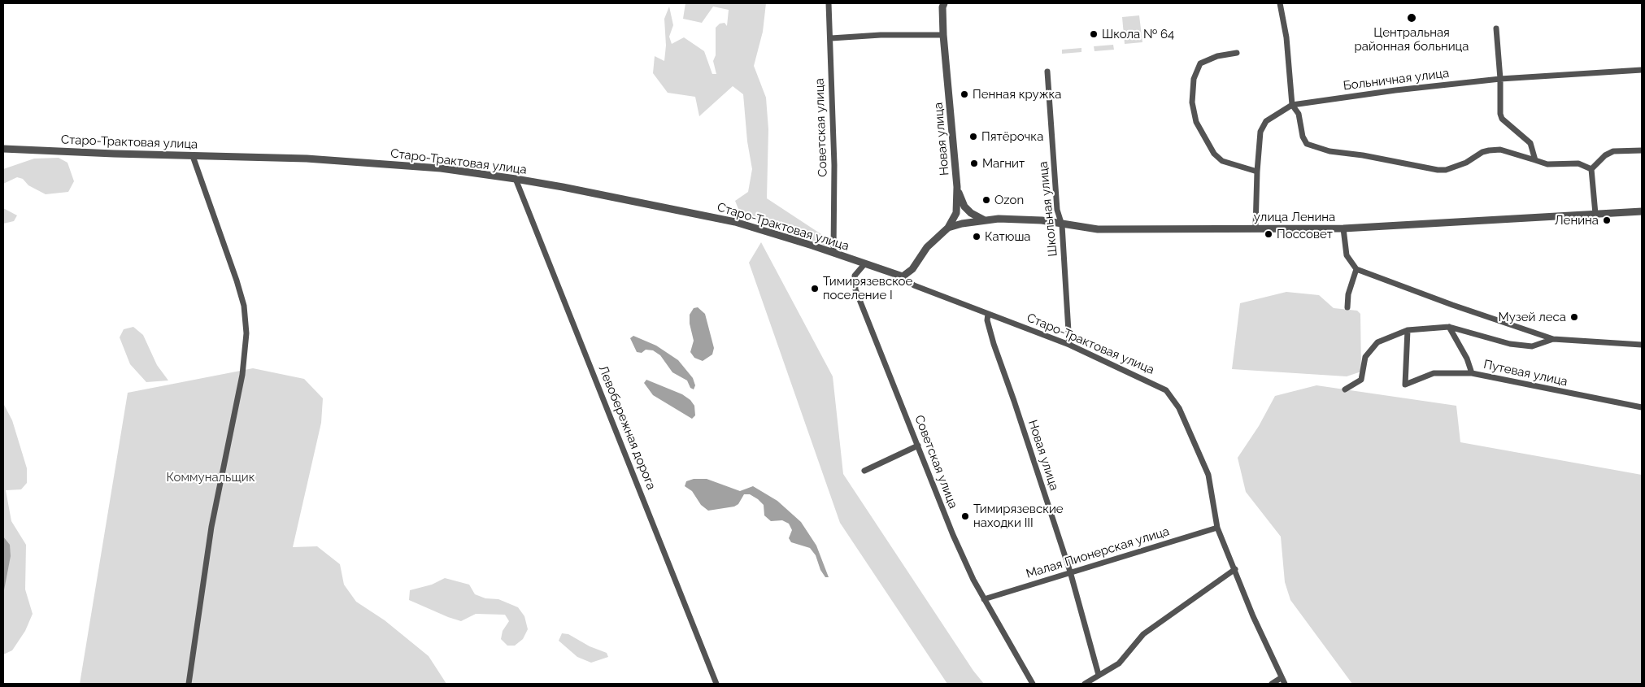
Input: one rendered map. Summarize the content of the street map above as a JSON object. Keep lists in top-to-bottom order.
{
  "streets": {
    "street": [
      "Больничная улица",
      "Советская улица",
      "Новая улица",
      "Старо-Трактовая улица",
      "Школьная улица",
      "улица Ленина",
      "Путевая улица",
      "Левобережная дорога",
      "Малая Пионерская улица"
    ]
  },
  "crossings": [
    ["Больничная улица", "улица Ленина"],
    ["Советская улица", "Старо-Трактовая улица"],
    ["Советская улица", "Малая Пионерская улица"],
    ["Новая улица", "Старо-Трактовая улица"],
    ["Новая улица", "улица Ленина"],
    ["Новая улица", "Малая Пионерская улица"],
    ["Старо-Трактовая улица", "Школьная улица"],
    ["Старо-Трактовая улица", "Левобережная дорога"],
    ["Старо-Трактовая улица", "Малая Пионерская улица"],
    ["Школьная улица", "улица Ленина"]
  ],
  "parks": ["Коммунальщик"],
  "places": [
    "Центральная районная больница",
    "Школа № 64",
    "Пенная кружка",
    "Пятёрочка",
    "Магнит",
    "Ozon",
    "Ленина",
    "Поссовет",
    "Катюша",
    "Тимирязевское поселение I",
    "Музей леса",
    "Тимирязевские находки III"
  ]
}
